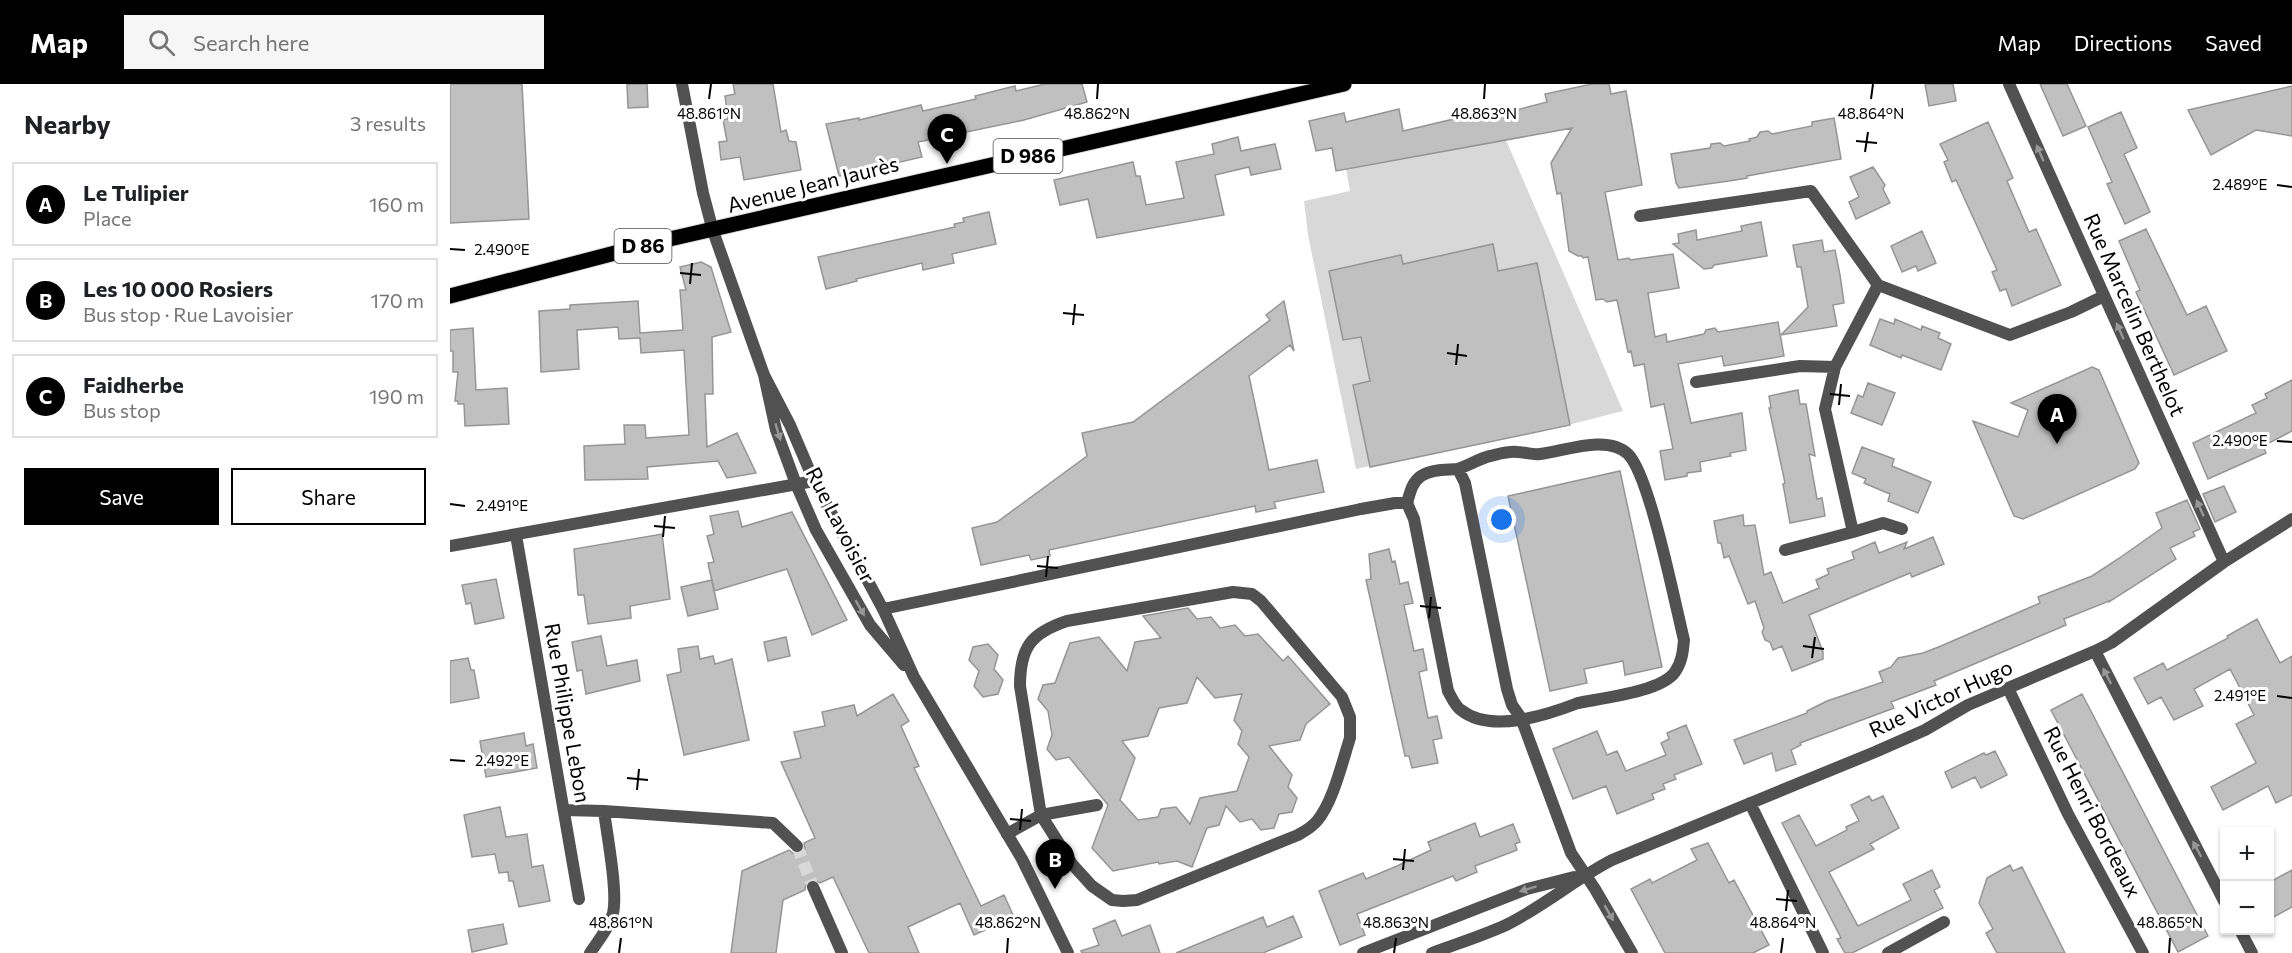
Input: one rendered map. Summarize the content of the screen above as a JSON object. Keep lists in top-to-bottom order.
{
  "streets": {
    "main road": ["D 986", "Avenue Jean Jaurès", "D 86"],
    "street": [
      "Rue Marcelin Berthelot",
      "Rue Lavoisier",
      "Rue Victor Hugo",
      "Rue Philippe Lebon",
      "Rue Henri Bordeaux"
    ]
  },
  "crossings": [
    ["Avenue Jean Jaurès", "D 86"],
    ["Avenue Jean Jaurès", "Rue Lavoisier"],
    ["Rue Marcelin Berthelot", "Rue Victor Hugo"],
    ["Rue Victor Hugo", "Rue Henri Bordeaux"]
  ],
  "one_way": ["Rue Marcelin Berthelot"],
  "page": {
    "header": "Map",
    "search": "Search here",
    "nav": ["Map", "Directions", "Saved"],
    "heading": ["Nearby", "3 results"],
    "pins": ["C", "A", "B"],
    "list": [
      {
        "mark": "A",
        "name": "Le Tulipier",
        "note": "Place",
        "value": "160 m"
      },
      {
        "mark": "B",
        "name": "Les 10 000 Rosiers",
        "note": "Bus stop · Rue Lavoisier",
        "value": "170 m"
      },
      {
        "mark": "C",
        "name": "Faidherbe",
        "note": "Bus stop",
        "value": "190 m"
      }
    ],
    "buttons": ["Save", "Share"],
    "map_buttons": ["+", "−"]
  },
  "coordinates": [
    "48.861°N",
    "48.862°N",
    "48.863°N",
    "48.864°N",
    "2.489°E",
    "2.490°E",
    "2.491°E",
    "2.492°E",
    "48.865°N"
  ]
}
